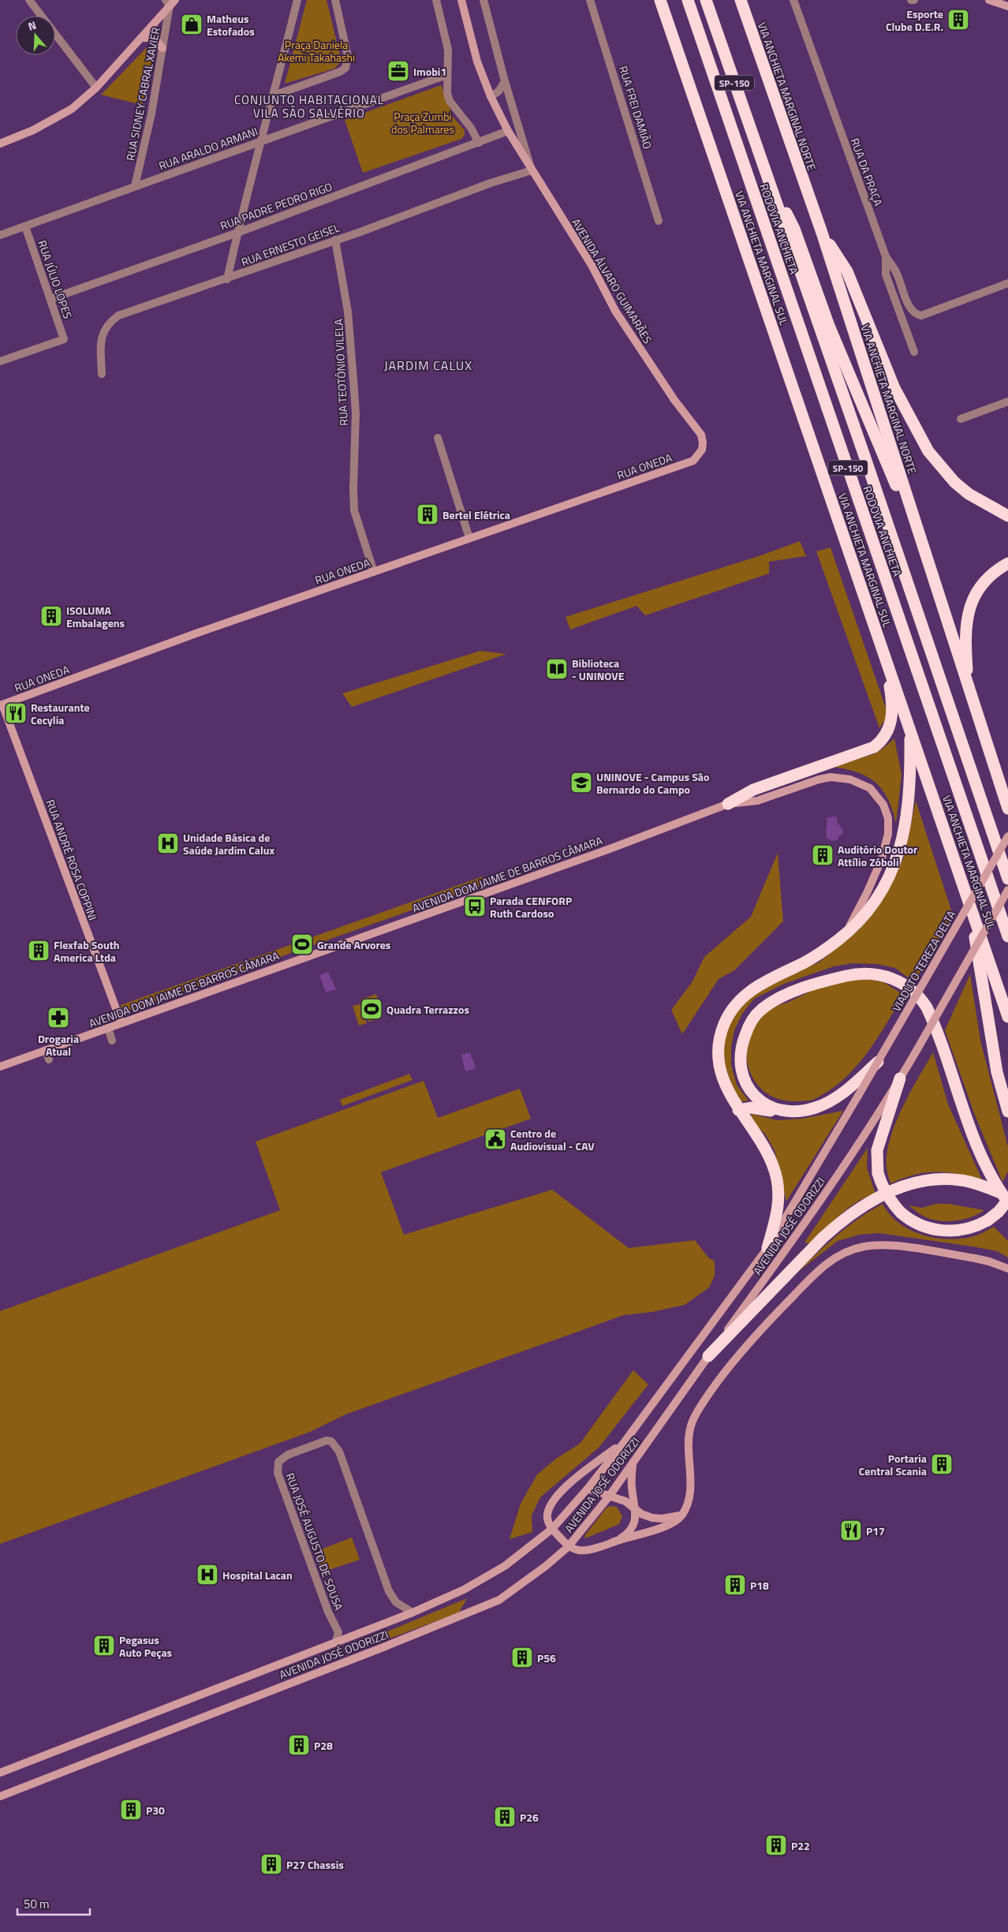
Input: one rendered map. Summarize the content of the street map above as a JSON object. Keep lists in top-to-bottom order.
{
  "streets": {
    "highway": [
      "SP-150",
      "VIA ANCHIETA MARGINAL NORTE",
      "RODOVIA ANCHIETA",
      "VIA ANCHIETA MARGINAL SUL"
    ],
    "street": [
      "RUA SIDNEY CABRAL XAVIER",
      "RUA FREI DAMIÃO",
      "RUA ARALDO ARMANI",
      "RUA DA PRAÇA",
      "RUA PADRE PEDRO RIGO",
      "RUA ERNESTO GEISEL",
      "RUA JÚLIO LOPES",
      "AVENIDA ÁLVARO GUIMARÃES",
      "RUA TEOTÔNIO VILELA",
      "RUA ONEDA",
      "RUA ANDRÉ ROSA COPPINI",
      "AVENIDA DOM JAIME DE BARROS CÂMARA",
      "VIADUTO TEREZA DELTA",
      "AVENIDA JOSÉ ODORIZZI",
      "RUA JOSÉ AUGUSTO DE SOUSA"
    ]
  },
  "crossings": [
    ["RUA SIDNEY CABRAL XAVIER", "RUA ARALDO ARMANI"],
    ["RUA ARALDO ARMANI", "RUA JÚLIO LOPES"],
    ["RUA PADRE PEDRO RIGO", "RUA JÚLIO LOPES"],
    ["RUA PADRE PEDRO RIGO", "AVENIDA ÁLVARO GUIMARÃES"],
    ["RUA ERNESTO GEISEL", "AVENIDA ÁLVARO GUIMARÃES"],
    ["RUA ERNESTO GEISEL", "RUA TEOTÔNIO VILELA"],
    ["AVENIDA ÁLVARO GUIMARÃES", "RUA ONEDA"],
    ["RUA TEOTÔNIO VILELA", "RUA ONEDA"],
    ["RUA ONEDA", "RUA ANDRÉ ROSA COPPINI"],
    ["RUA ANDRÉ ROSA COPPINI", "AVENIDA DOM JAIME DE BARROS CÂMARA"],
    ["VIADUTO TEREZA DELTA", "AVENIDA JOSÉ ODORIZZI"],
    ["AVENIDA JOSÉ ODORIZZI", "RUA JOSÉ AUGUSTO DE SOUSA"]
  ],
  "districts": ["CONJUNTO HABITACIONAL VILA SÃO SALVÉRIO", "JARDIM CALUX"],
  "parks": ["Praça Daniela Akemi Takahashi", "Praça Zumbi dos Palmares"],
  "places": {
    "building": [
      "Esporte Clube D.E.R.",
      "Bertel Elétrica",
      "ISOLUMA Embalagens",
      "Auditório Doutor Attílio Zóboli",
      "Flexfab South America Ltda",
      "Portaria Central Scania",
      "P18",
      "Pegasus Auto Peças",
      "P56",
      "P28",
      "P30",
      "P26",
      "P22",
      "P27 Chassis"
    ],
    "shop": ["Matheus Estofados"],
    "office": ["Imobi1"],
    "library": ["Biblioteca - UNINOVE"],
    "restaurant": ["Restaurante Cecylia", "P17"],
    "school or university": ["UNINOVE - Campus São Bernardo do Campo"],
    "hospital": ["Unidade Básica de Saúde Jardim Calux", "Hospital Lacan"],
    "bus stop": ["Parada CENFORP Ruth Cardoso"],
    "sports": ["Grande Arvores", "Quadra Terrazzos"],
    "pharmacy": ["Drogaria Atual"],
    "public building": ["Centro de Audiovisual - CAV"]
  },
  "scale_bar": "50 m",
  "north": "top"
}
